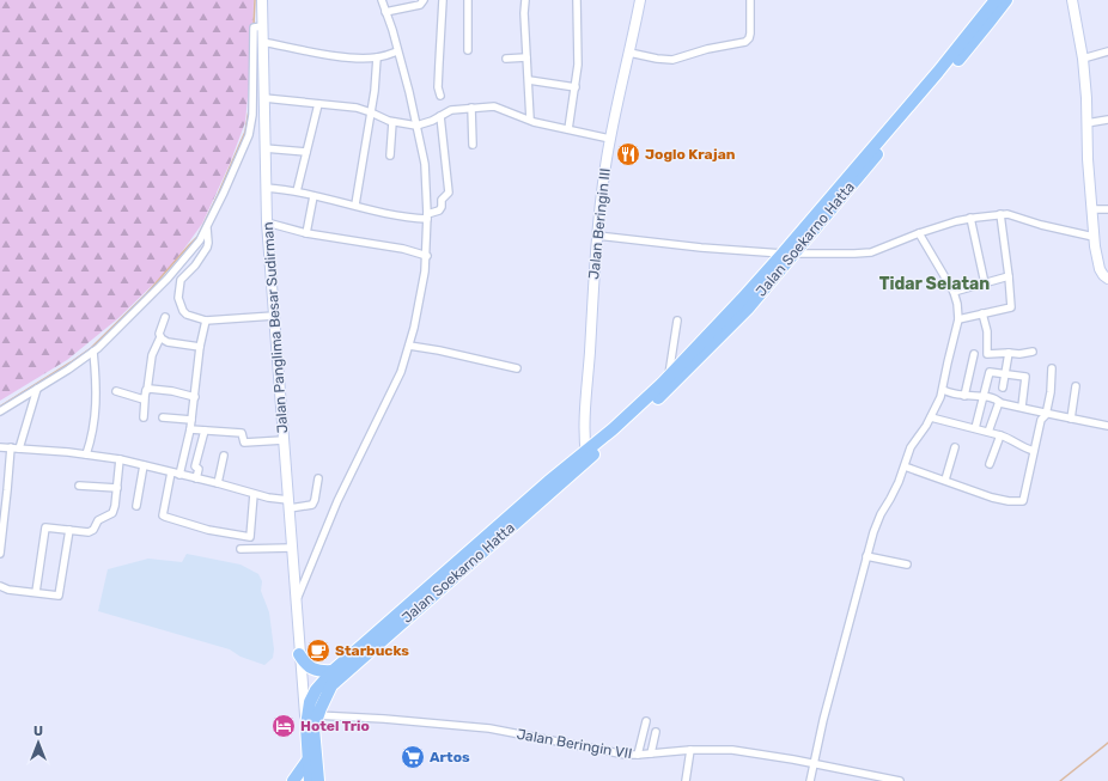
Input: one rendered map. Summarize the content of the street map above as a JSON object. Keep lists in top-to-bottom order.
{
  "streets": {
    "highway": ["Jalan Soekarno Hatta"],
    "street": ["Jalan Beringin III", "Jalan Panglima Besar Sudirman", "Jalan Beringin VII"]
  },
  "crossings": [
    ["Jalan Beringin III", "Jalan Soekarno Hatta"],
    ["Jalan Soekarno Hatta", "Jalan Panglima Besar Sudirman"],
    ["Jalan Soekarno Hatta", "Jalan Beringin VII"],
    ["Jalan Panglima Besar Sudirman", "Jalan Beringin VII"]
  ],
  "districts": ["Tidar Selatan"],
  "places": {
    "restaurant": ["Joglo Krajan"],
    "cafe": ["Starbucks"],
    "hotel": ["Hotel Trio"],
    "supermarket": ["Artos"]
  },
  "north": "top"
}
